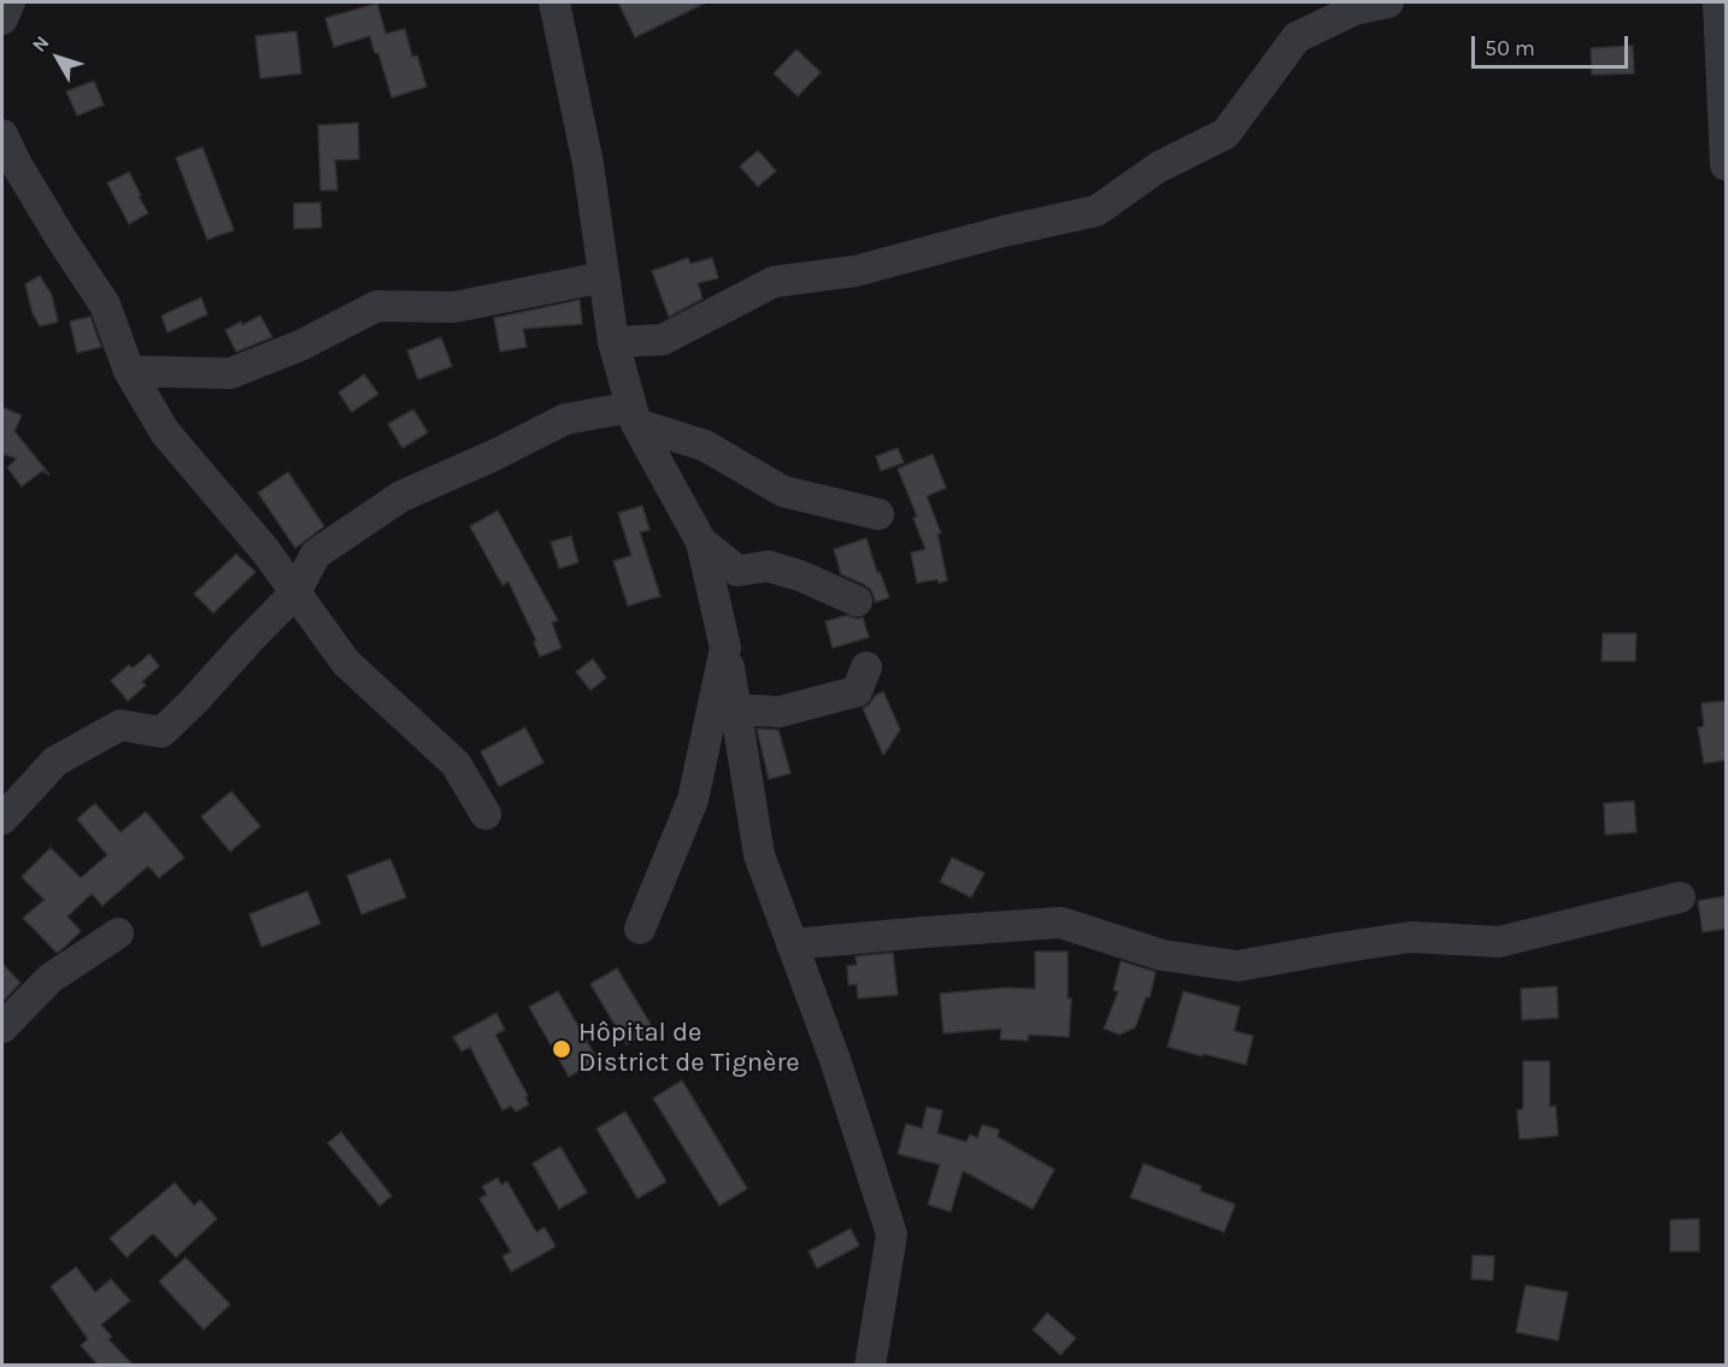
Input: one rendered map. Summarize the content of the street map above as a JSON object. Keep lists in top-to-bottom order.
{
  "places": ["Hôpital de District de Tignère"],
  "scale_bar": "50 m",
  "north": "top left"
}
